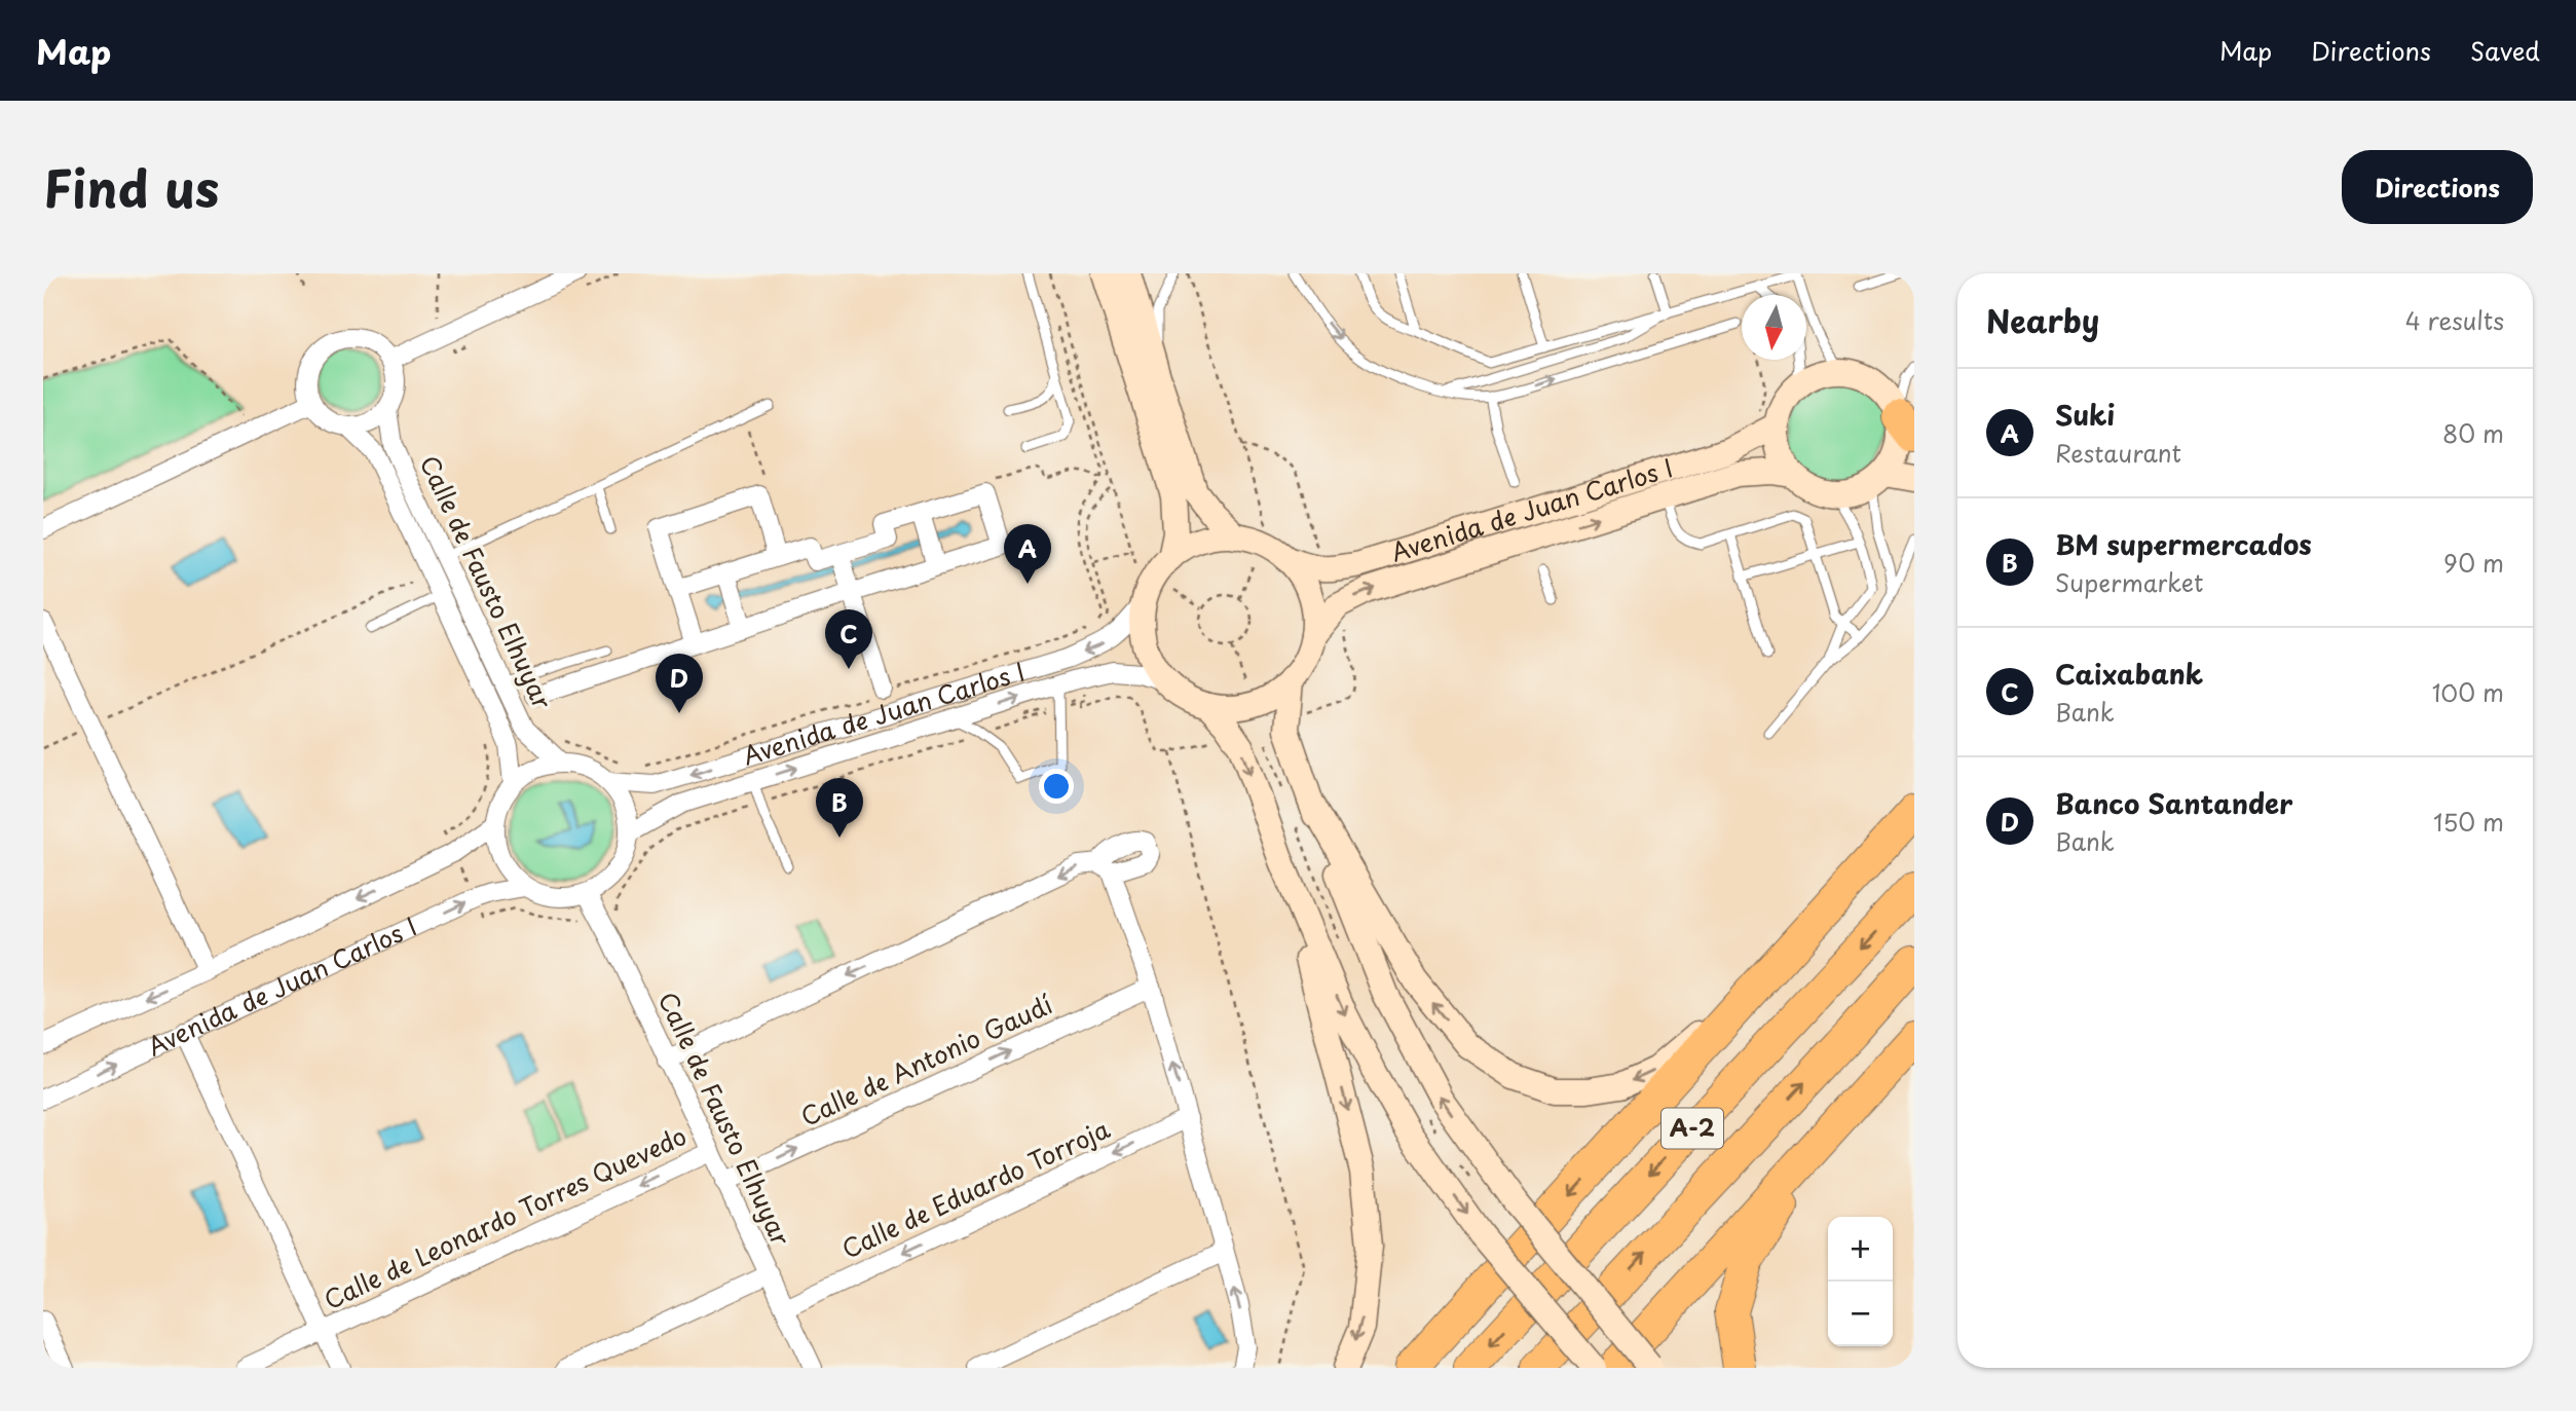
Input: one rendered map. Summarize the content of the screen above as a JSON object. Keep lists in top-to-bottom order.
{
  "streets": {
    "highway": ["A-2"],
    "street": [
      "Avenida de Juan Carlos I",
      "Calle de Fausto Elhuyar",
      "Calle de Antonio Gaudí",
      "Calle de Eduardo Torroja",
      "Calle de Leonardo Torres Quevedo"
    ]
  },
  "crossings": [
    ["Avenida de Juan Carlos I", "Calle de Fausto Elhuyar"],
    ["Calle de Fausto Elhuyar", "Calle de Antonio Gaudí"],
    ["Calle de Fausto Elhuyar", "Calle de Eduardo Torroja"],
    ["Calle de Fausto Elhuyar", "Calle de Leonardo Torres Quevedo"]
  ],
  "one_way": ["Calle de Antonio Gaudí"],
  "north": "bottom",
  "page": {
    "header": "Map",
    "nav": ["Map", "Directions", "Saved"],
    "title": "Find us",
    "buttons": "Directions",
    "heading": ["Nearby", "4 results"],
    "list": [
      {
        "mark": "A",
        "name": "Suki",
        "note": "Restaurant",
        "value": "80 m"
      },
      {
        "mark": "B",
        "name": "BM supermercados",
        "note": "Supermarket",
        "value": "90 m"
      },
      {
        "mark": "C",
        "name": "Caixabank",
        "note": "Bank",
        "value": "100 m"
      },
      {
        "mark": "D",
        "name": "Banco Santander",
        "note": "Bank",
        "value": "150 m"
      }
    ],
    "pins": [
      "A",
      "C",
      "D",
      "B"
    ],
    "map_buttons": ["+", "−"]
  }
}
